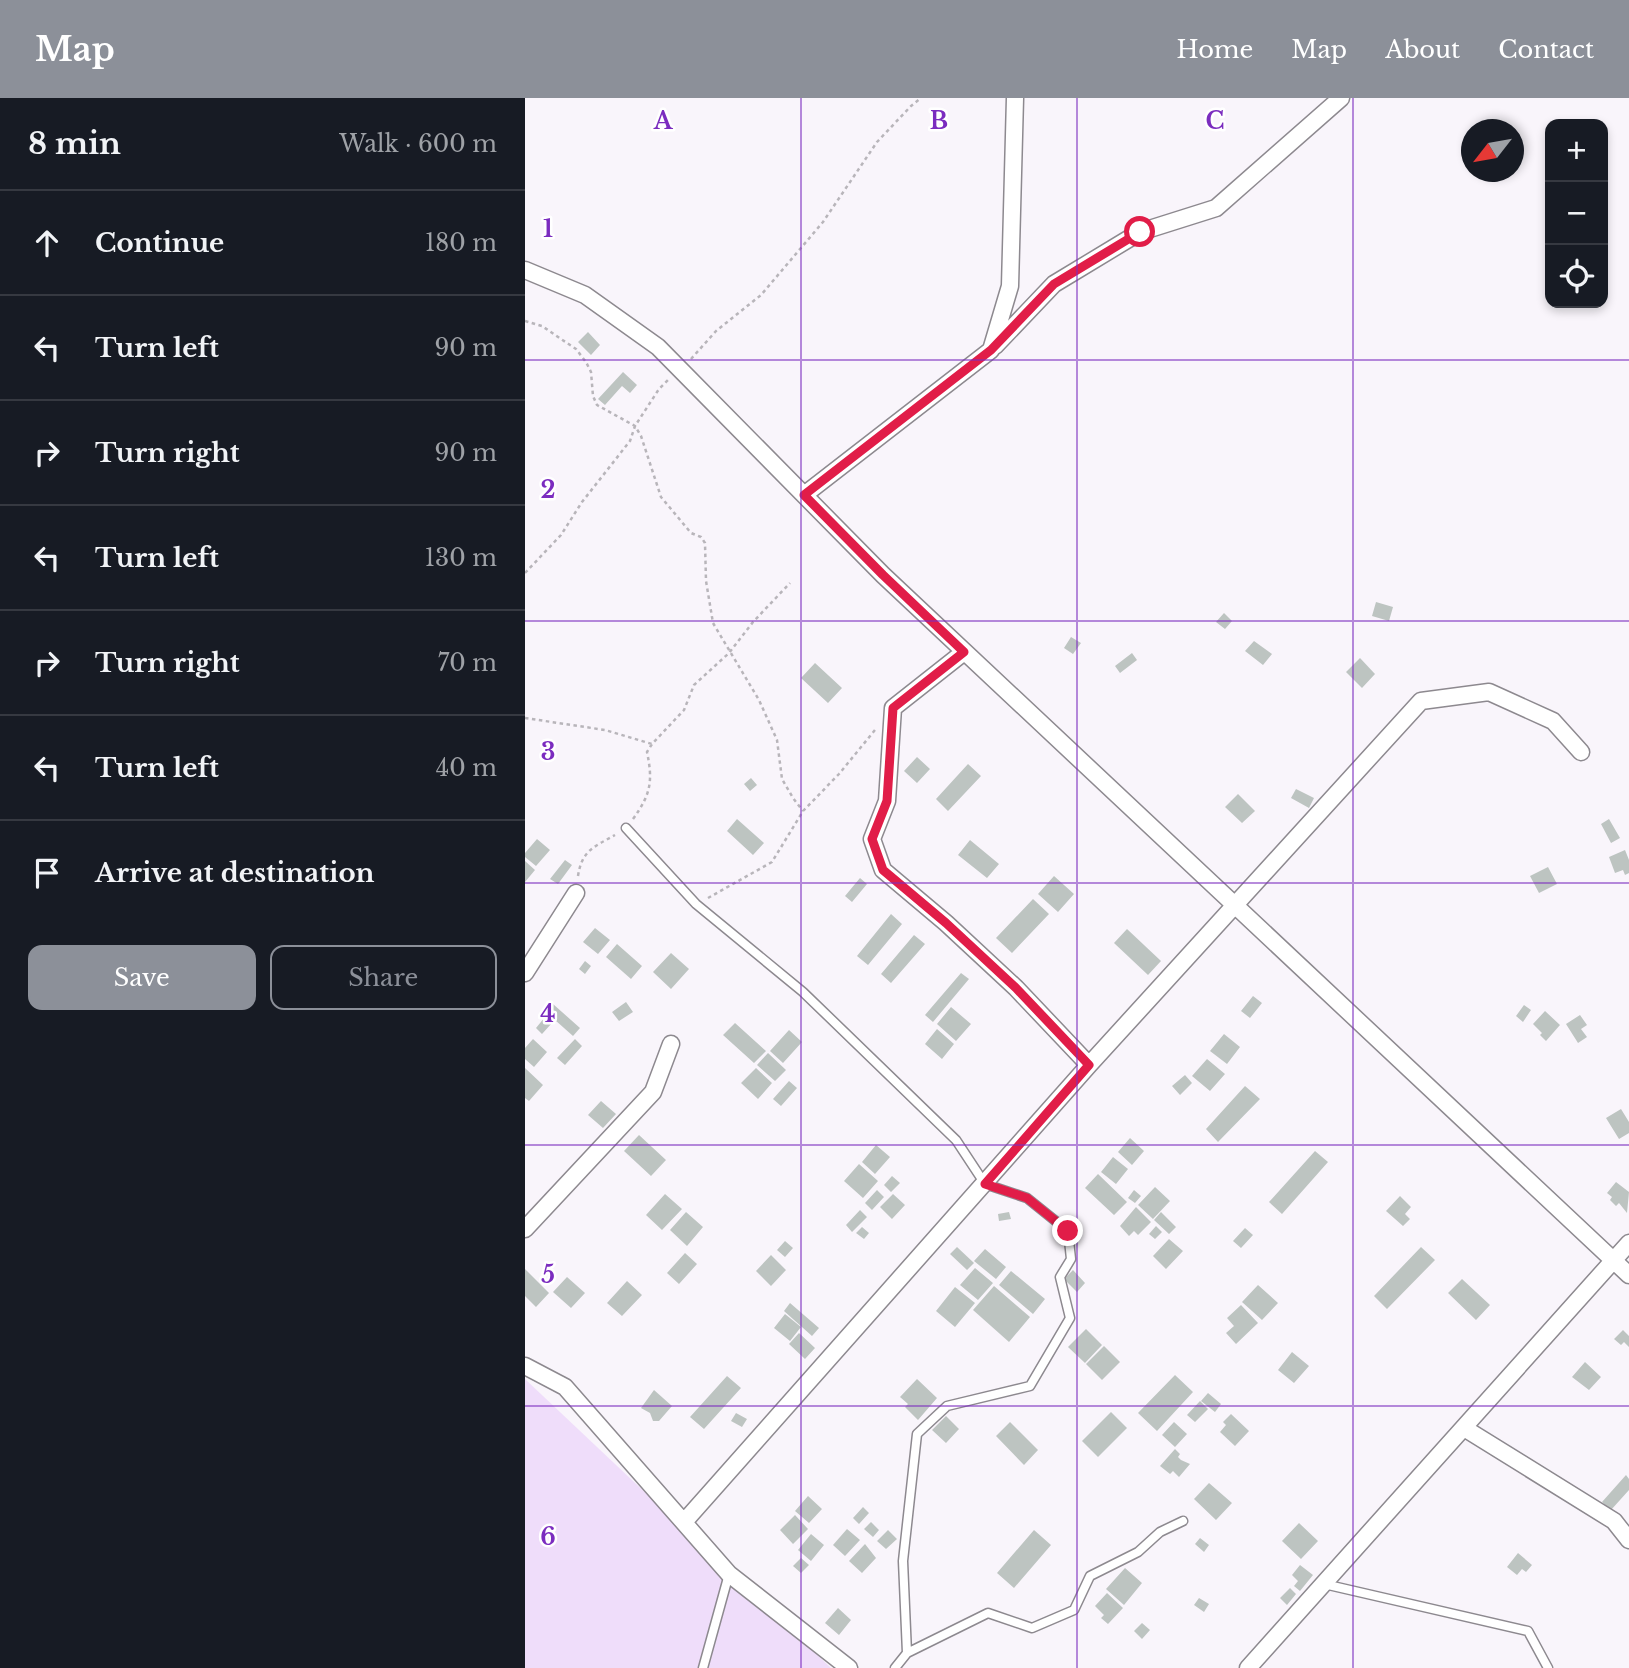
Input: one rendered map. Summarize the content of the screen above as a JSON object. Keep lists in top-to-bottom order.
{
  "north": "bottom left",
  "page": {
    "header": "Map",
    "nav": [
      "Home",
      "Map",
      "About",
      "Contact"
    ],
    "heading": ["8 min", "Walk · 600 m"],
    "map_buttons": ["+", "−"],
    "list": [
      ["Continue", "180 m"],
      ["Turn left", "90 m"],
      ["Turn right", "90 m"],
      ["Turn left", "130 m"],
      ["Turn right", "70 m"],
      ["Turn left", "40 m"],
      "Arrive at destination"
    ],
    "buttons": ["Save", "Share"]
  },
  "grid": {
    "columns": ["A", "B", "C"],
    "rows": [
      "1",
      "2",
      "3",
      "4",
      "5",
      "6"
    ]
  }
}
